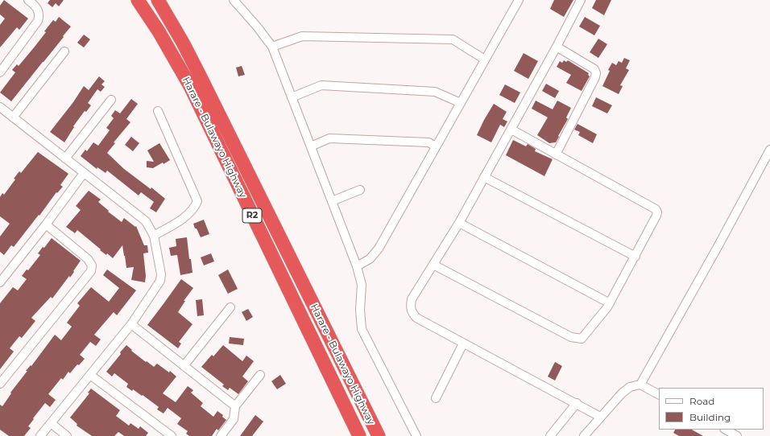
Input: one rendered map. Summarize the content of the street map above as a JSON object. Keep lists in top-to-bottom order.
{
  "streets": {
    "highway": ["Harare - Bulawayo Highway", "R2"]
  },
  "legend": ["Road", "Building"]
}
